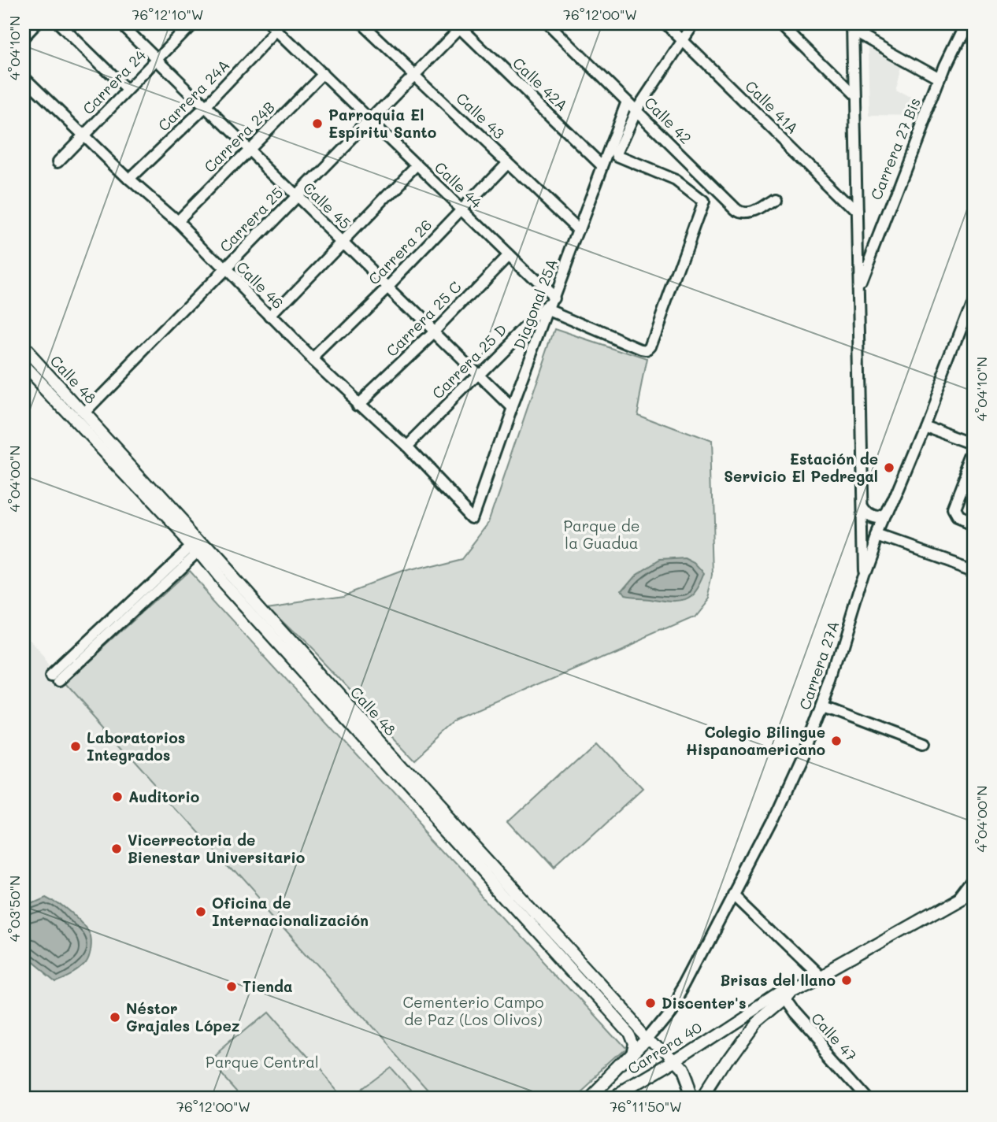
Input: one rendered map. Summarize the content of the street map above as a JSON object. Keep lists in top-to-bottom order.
{
  "streets": {
    "main road": ["Calle 48", "Carrera 27A", "Carrera 40"],
    "street": [
      "Carrera 24",
      "Calle 42A",
      "Carrera 24A",
      "Calle 41A",
      "Calle 43",
      "Calle 42",
      "Carrera 24B",
      "Carrera 27 Bis",
      "Calle 44",
      "Calle 45",
      "Carrera 25",
      "Carrera 26",
      "Calle 46",
      "Diagonal 25A",
      "Carrera 25 C",
      "Carrera 25 D",
      "Calle 47"
    ]
  },
  "crossings": [
    ["Carrera 24", "Calle 45"],
    ["Carrera 24", "Calle 46"],
    ["Calle 42A", "Carrera 25"],
    ["Calle 42A", "Diagonal 25A"],
    ["Carrera 24A", "Calle 44"],
    ["Carrera 24A", "Calle 45"],
    ["Carrera 24A", "Calle 46"],
    ["Calle 43", "Carrera 25"],
    ["Calle 43", "Carrera 26"],
    ["Calle 43", "Diagonal 25A"],
    ["Calle 42", "Diagonal 25A"],
    ["Carrera 24B", "Calle 44"],
    ["Carrera 24B", "Calle 45"],
    ["Carrera 24B", "Calle 46"],
    ["Calle 44", "Carrera 25"],
    ["Calle 44", "Carrera 26"],
    ["Calle 44", "Diagonal 25A"],
    ["Calle 44", "Carrera 25 C"],
    ["Calle 45", "Carrera 25"],
    ["Calle 45", "Carrera 26"],
    ["Calle 45", "Diagonal 25A"],
    ["Calle 45", "Carrera 25 C"],
    ["Calle 45", "Carrera 25 D"],
    ["Carrera 25", "Calle 46"],
    ["Carrera 25", "Calle 48"],
    ["Carrera 26", "Calle 46"],
    ["Calle 46", "Diagonal 25A"],
    ["Calle 46", "Carrera 25 C"],
    ["Calle 46", "Carrera 25 D"],
    ["Diagonal 25A", "Carrera 25 D"],
    ["Calle 48", "Carrera 27A"],
    ["Calle 48", "Carrera 40"],
    ["Calle 47", "Carrera 40"]
  ],
  "parks": ["Parque de la Guadua", "Cementerio Campo de Paz (Los Olivos)", "Parque Central"],
  "places": [
    "Parroquia El Espíritu Santo",
    "Estación de Servicio El Pedregal",
    "Colegio Bilingue Hispanoamericano",
    "Laboratorios Integrados",
    "Auditorio",
    "Vicerrectoria de Bienestar Universitario",
    "Oficina de Internacionalización",
    "Brisas del llano",
    "Tienda",
    "Discenter's",
    "Néstor Grajales López"
  ],
  "coordinates": [
    "76°12'10\"W",
    "76°12'00\"W",
    "4°04'10\"N",
    "4°04'00\"N",
    "4°03'50\"N",
    "76°11'50\"W"
  ]
}
